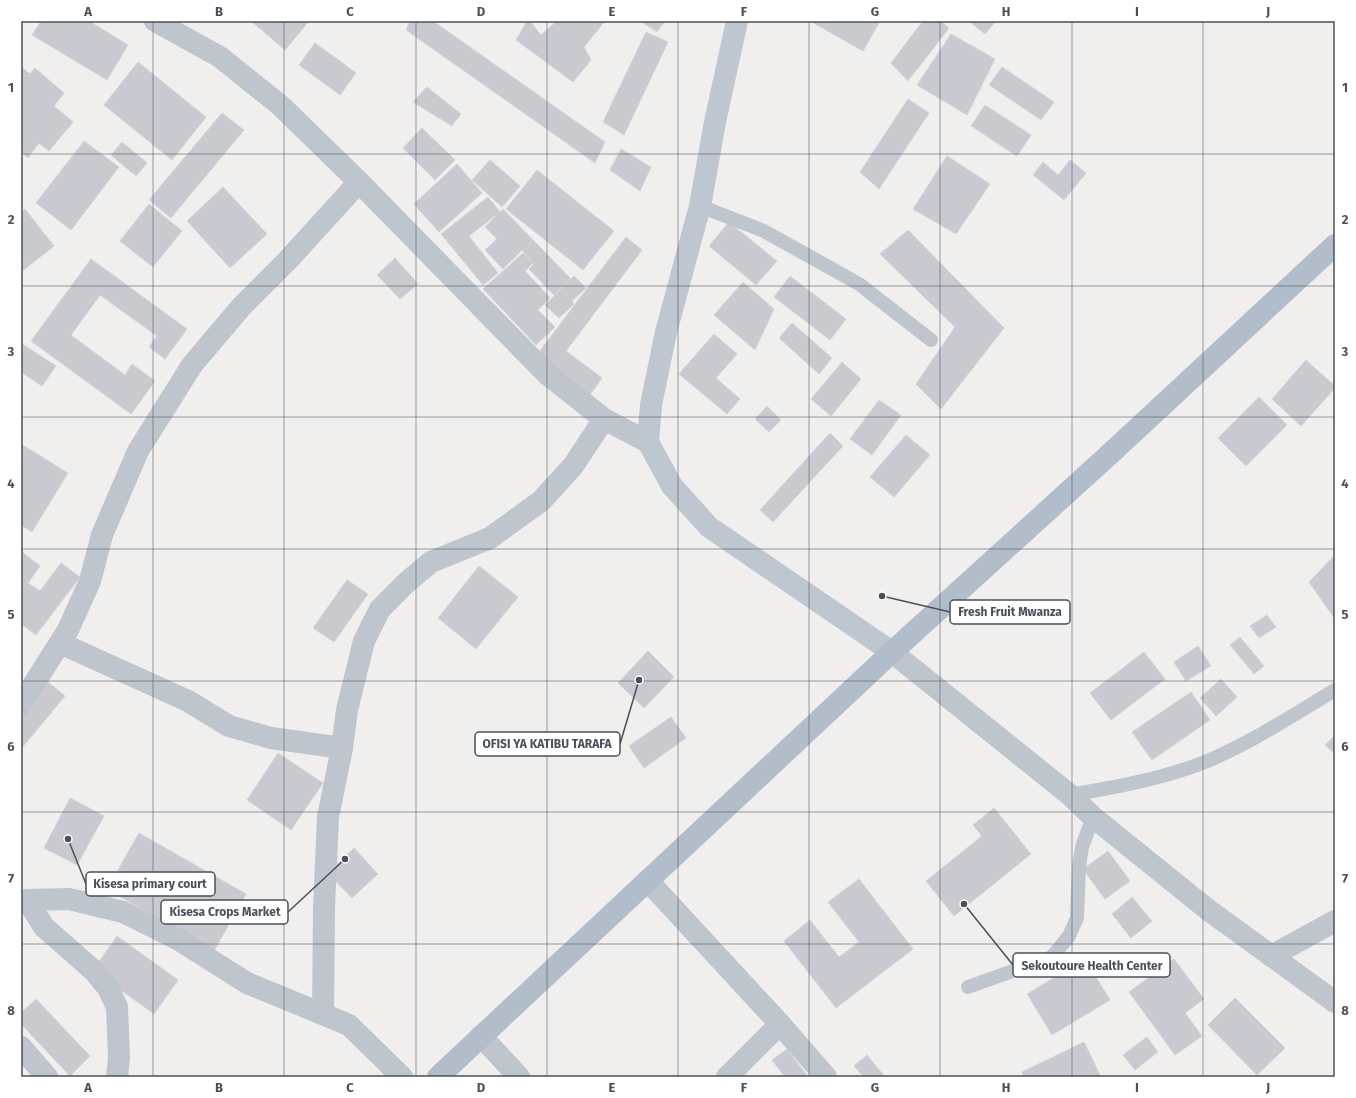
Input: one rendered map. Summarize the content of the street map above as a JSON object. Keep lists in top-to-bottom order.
{
  "places": [
    "Fresh Fruit Mwanza",
    "OFISI YA KATIBU TARAFA",
    "Kisesa primary court",
    "Kisesa Crops Market",
    "Sekoutoure Health Center"
  ],
  "grid": {
    "columns": [
      "A",
      "B",
      "C",
      "D",
      "E",
      "F",
      "G",
      "H",
      "I",
      "J"
    ],
    "rows": [
      "1",
      "2",
      "3",
      "4",
      "5",
      "6",
      "7",
      "8"
    ]
  }
}
